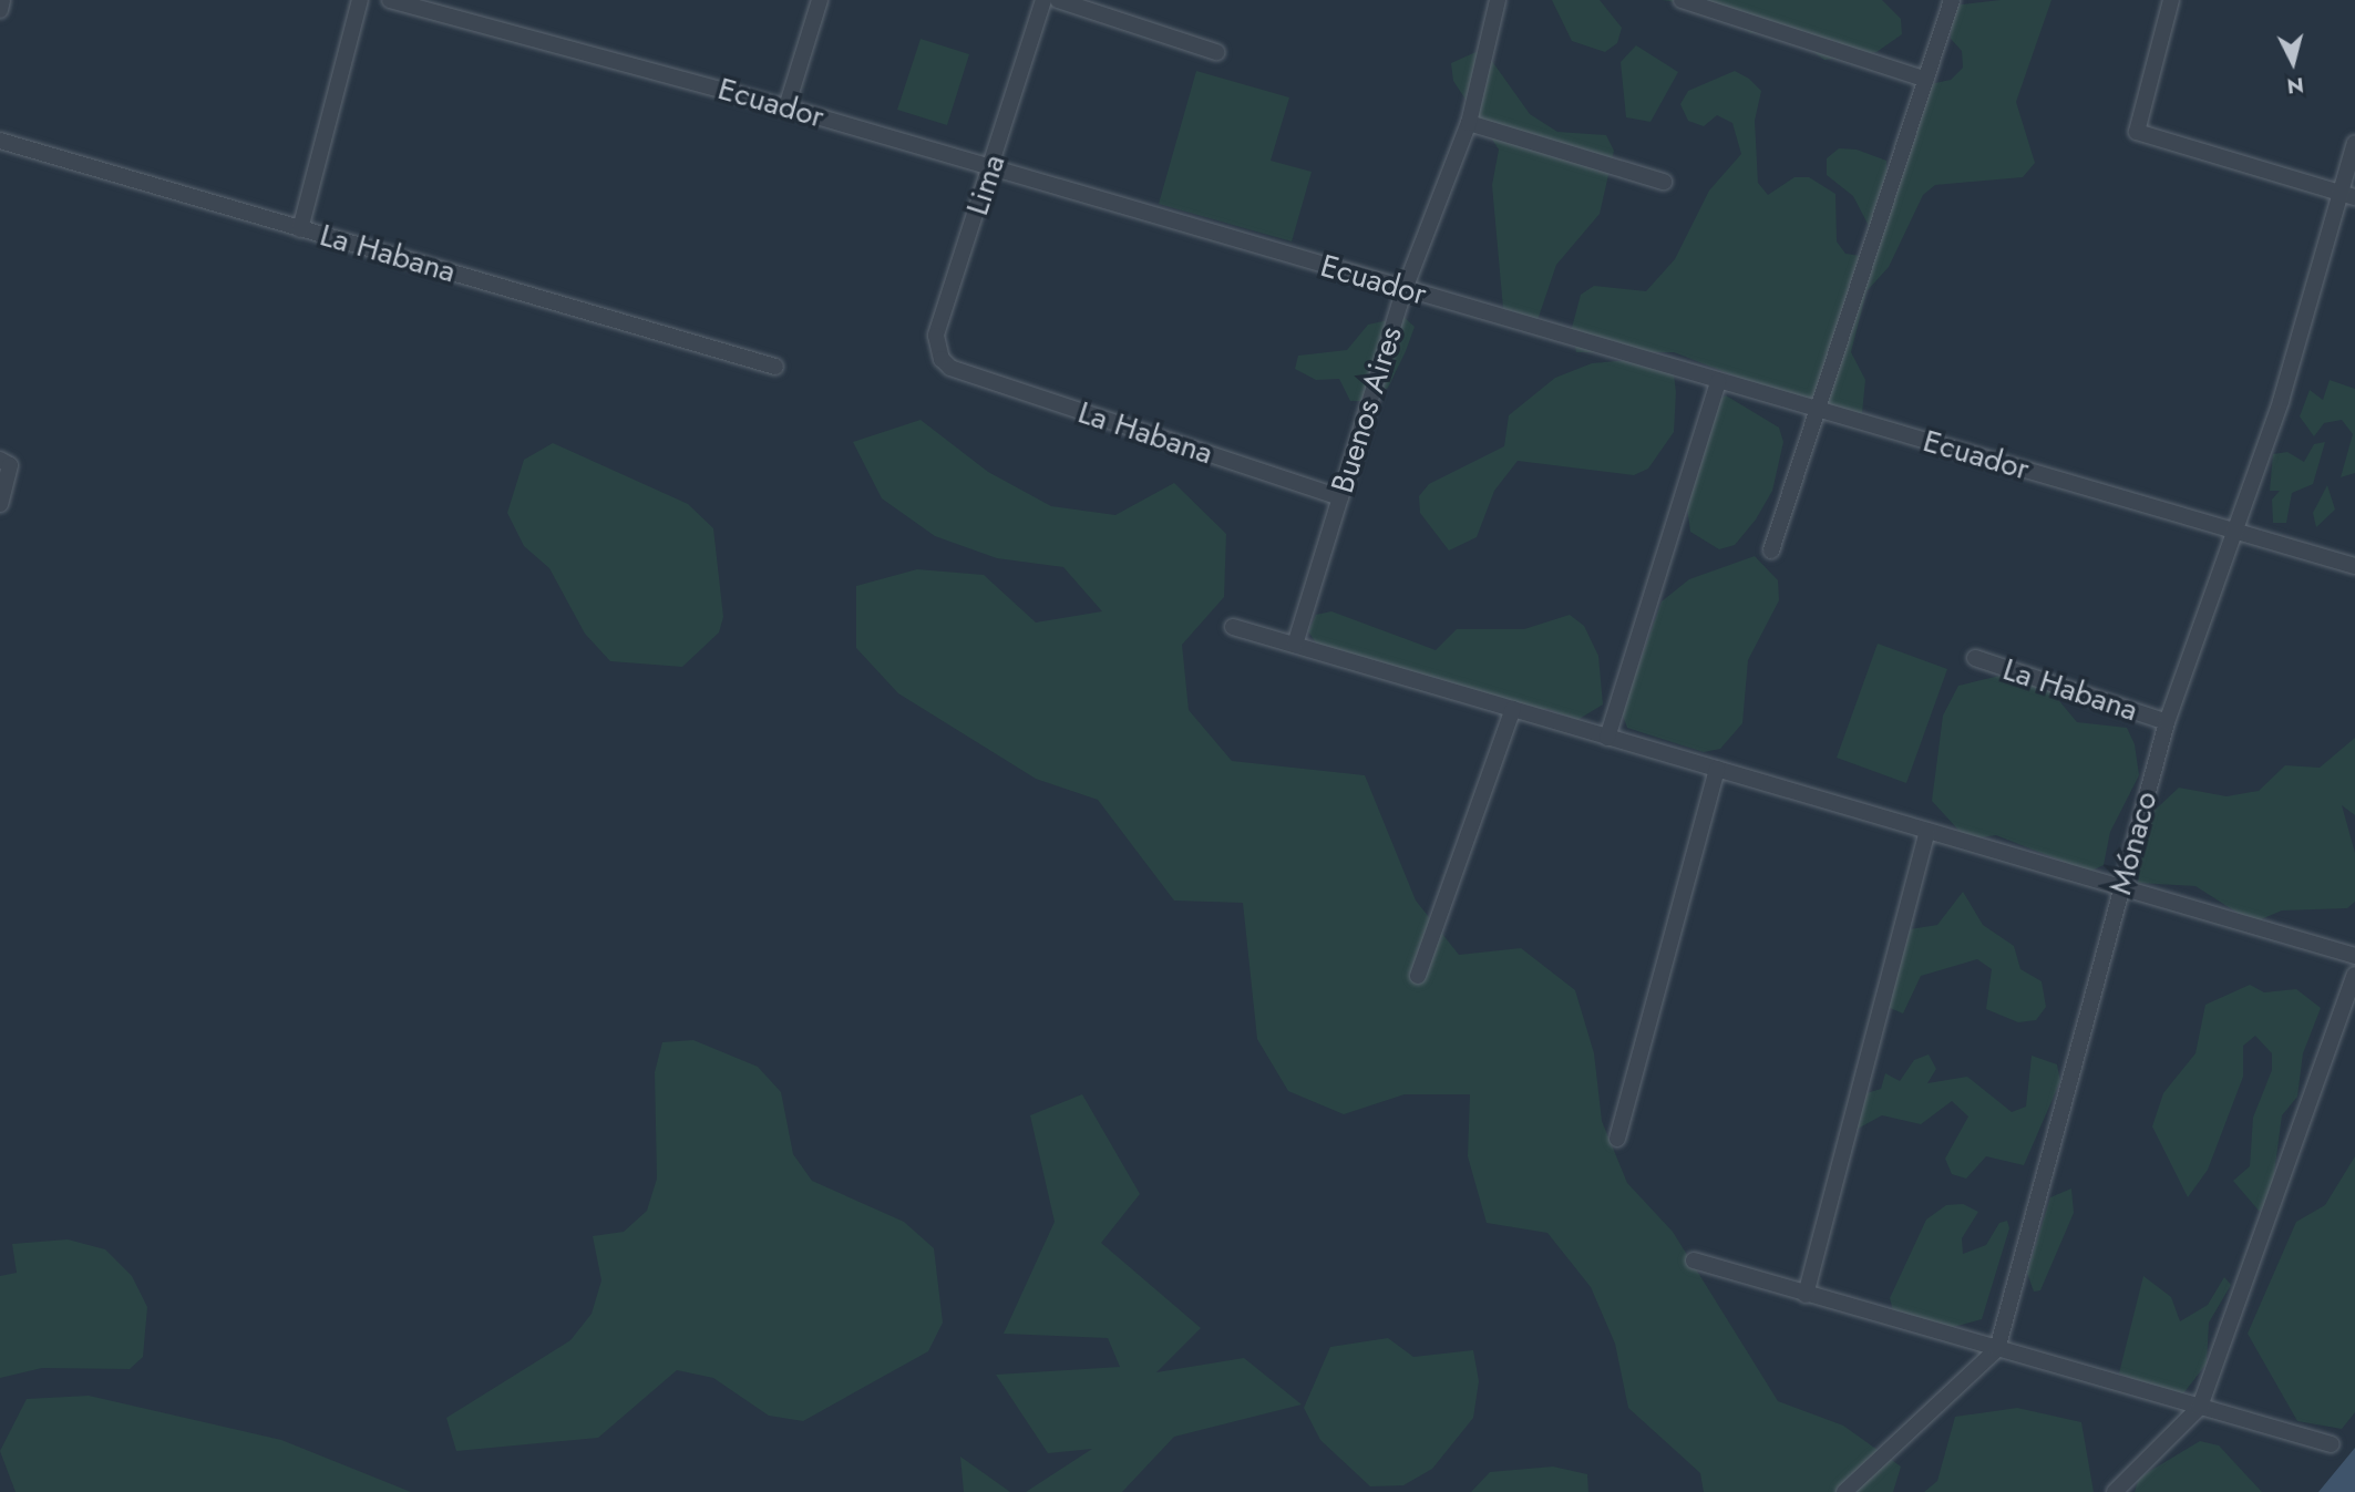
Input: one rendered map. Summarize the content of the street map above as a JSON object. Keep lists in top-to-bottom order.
{
  "streets": {
    "street": [
      "Ecuador",
      "Lima",
      "La Habana",
      "Buenos Aires",
      "Mónaco"
    ]
  },
  "crossings": [
    ["Ecuador", "Lima"],
    ["Ecuador", "Buenos Aires"],
    ["Ecuador", "Mónaco"],
    ["Lima", "La Habana"],
    ["La Habana", "Buenos Aires"],
    ["La Habana", "Mónaco"]
  ],
  "north": "bottom"
}
